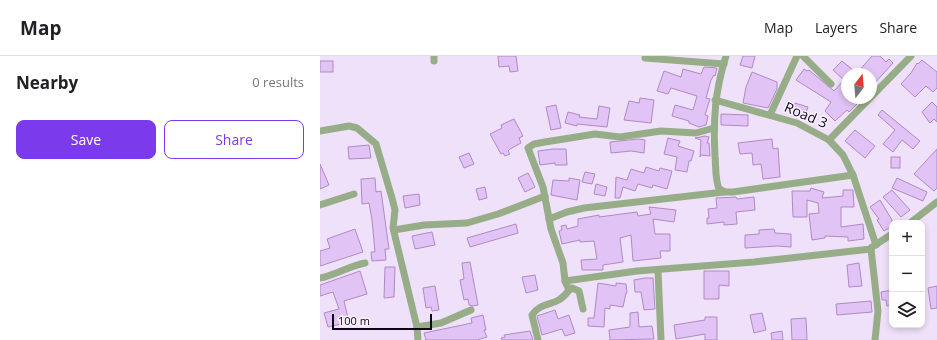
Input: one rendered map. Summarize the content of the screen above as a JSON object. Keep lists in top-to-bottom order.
{
  "streets": {
    "street": ["Road 3"]
  },
  "scale_bar": "100 m",
  "north": "top",
  "page": {
    "header": "Map",
    "nav": ["Map", "Layers", "Share"],
    "heading": ["Nearby", "0 results"],
    "buttons": ["Save", "Share"],
    "map_buttons": ["+", "−"],
    "scale": "100 m"
  }
}
